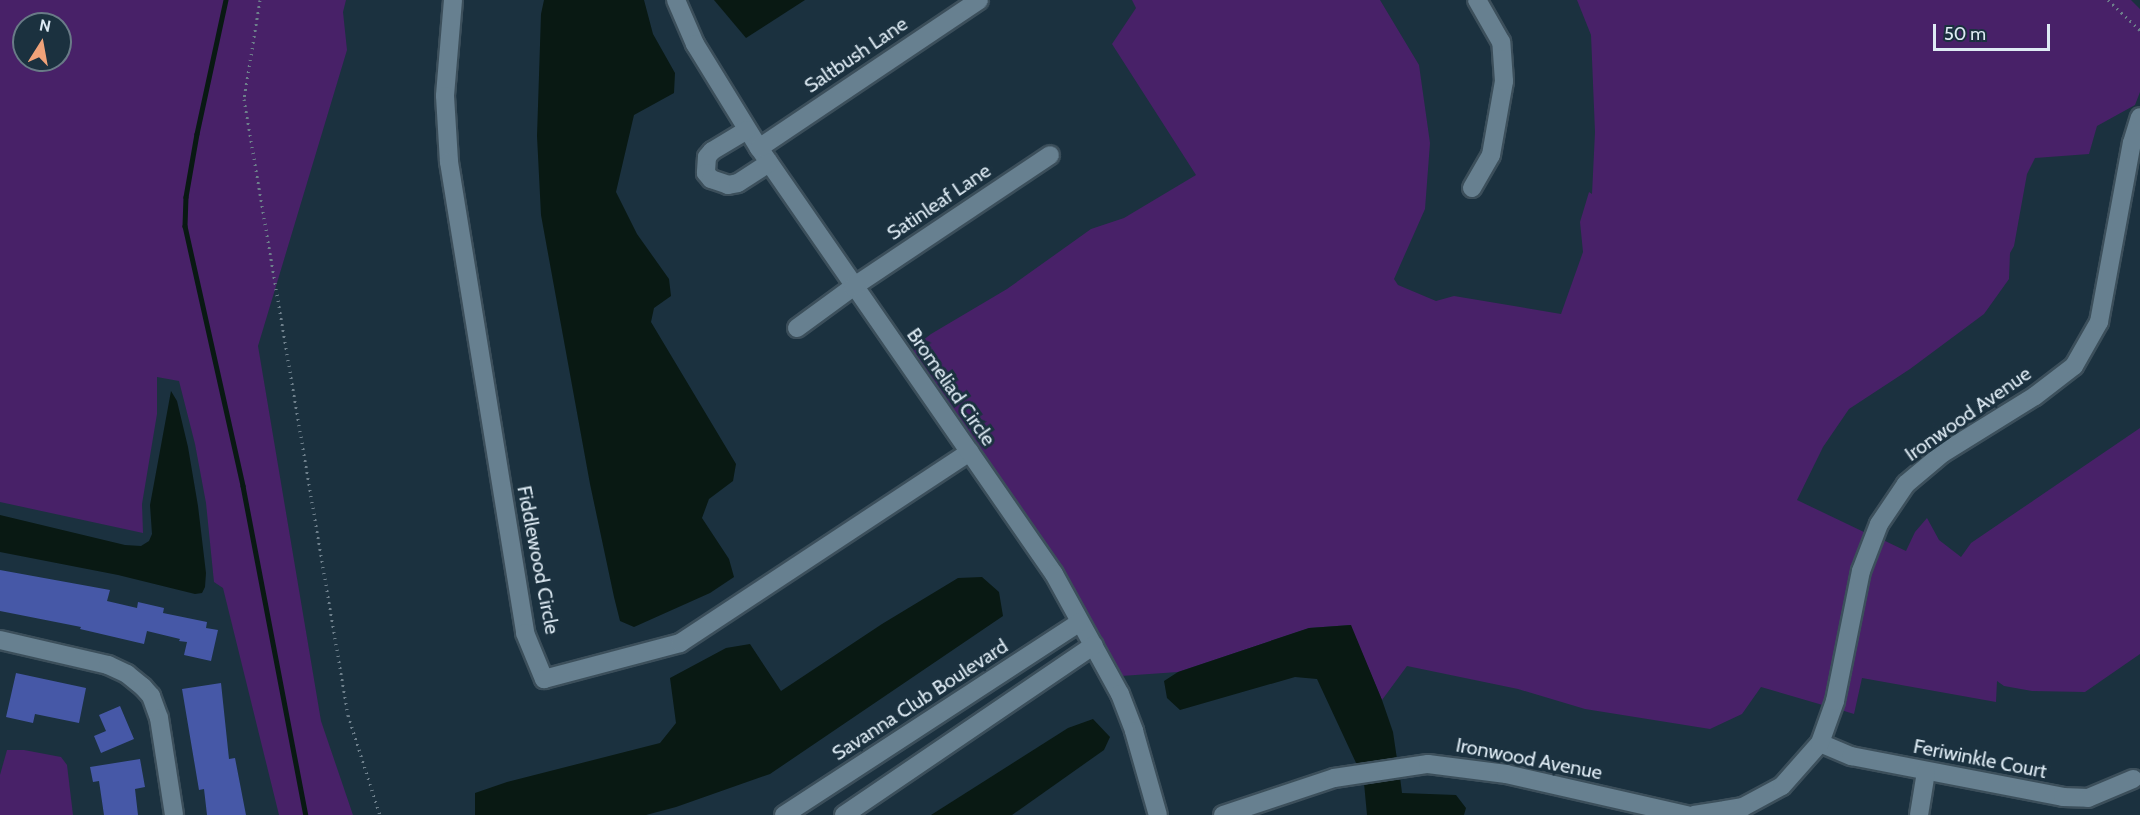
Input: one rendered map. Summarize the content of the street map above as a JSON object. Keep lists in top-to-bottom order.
{
  "streets": {
    "street": [
      "Saltbush Lane",
      "Satinleaf Lane",
      "Bromeliad Circle",
      "Ironwood Avenue",
      "Fiddlewood Circle",
      "Savanna Club Boulevard",
      "Feriwinkle Court"
    ]
  },
  "crossings": [
    ["Saltbush Lane", "Bromeliad Circle"],
    ["Satinleaf Lane", "Bromeliad Circle"],
    ["Bromeliad Circle", "Fiddlewood Circle"],
    ["Bromeliad Circle", "Savanna Club Boulevard"],
    ["Ironwood Avenue", "Feriwinkle Court"]
  ],
  "scale_bar": "50 m",
  "north": "top"
}
